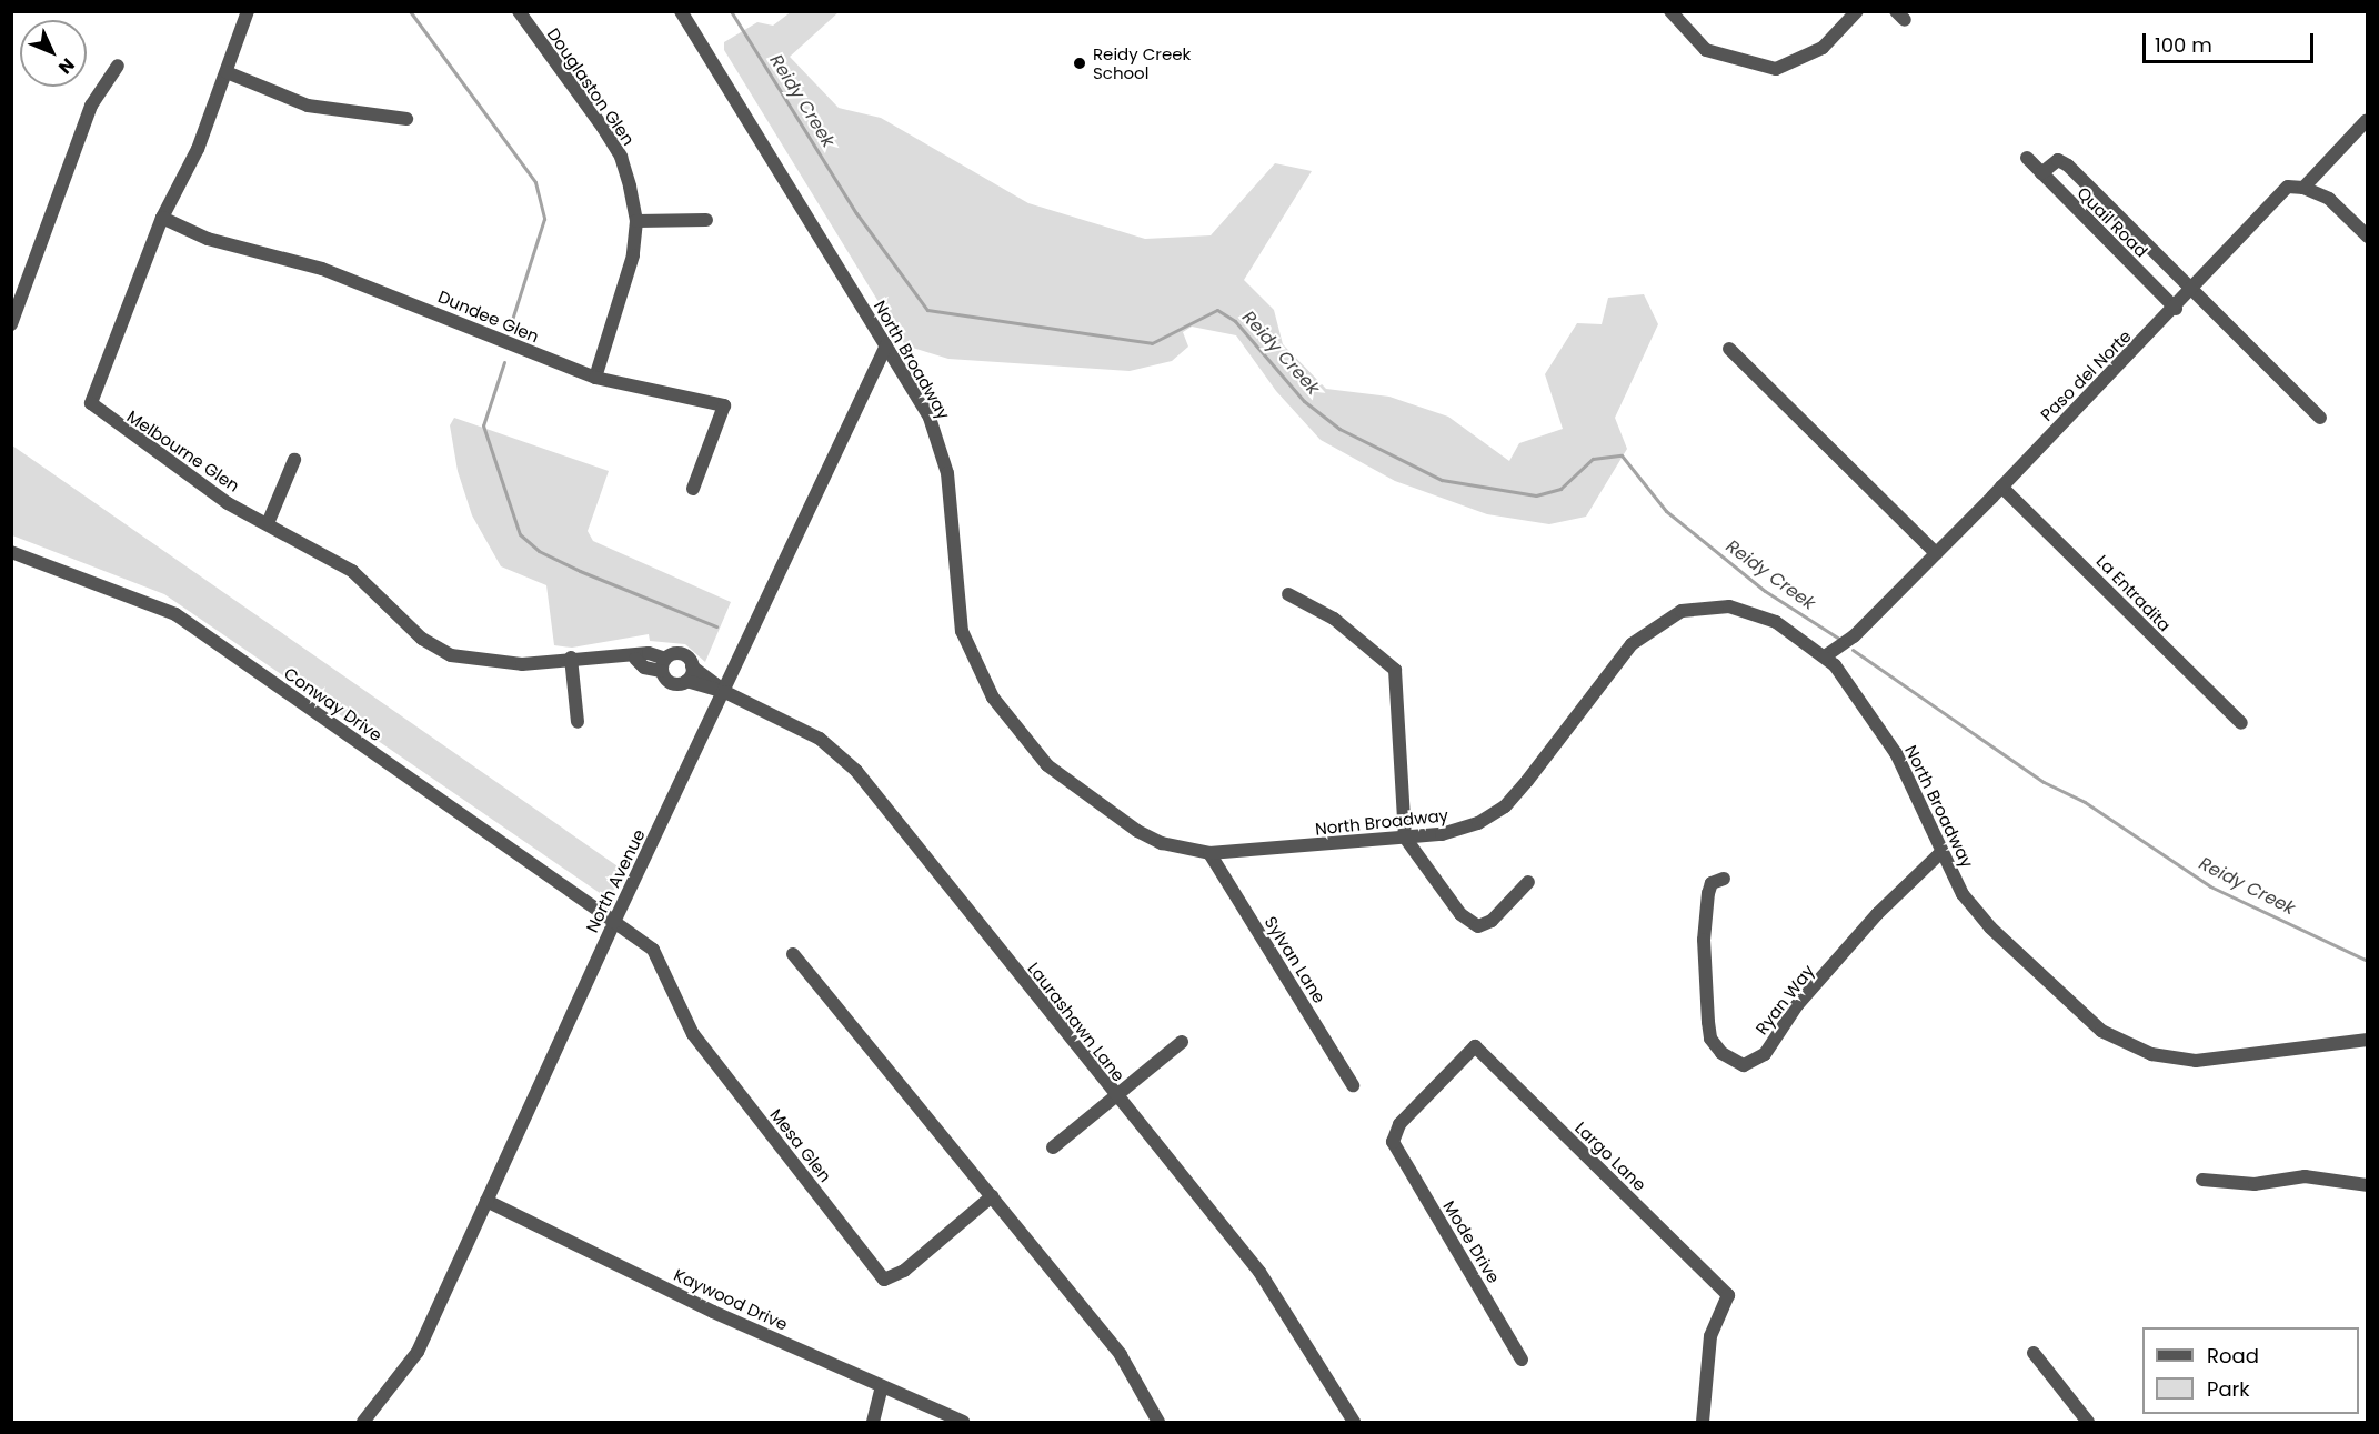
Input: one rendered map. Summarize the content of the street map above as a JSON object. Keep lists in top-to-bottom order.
{
  "streets": {
    "street": [
      "Douglaston Glen",
      "Quail Road",
      "Dundee Glen",
      "North Broadway",
      "Paso del Norte",
      "Melbourne Glen",
      "La Entradita",
      "Conway Drive",
      "North Avenue",
      "Sylvan Lane",
      "Ryan Way",
      "Laurashawn Lane",
      "Mesa Glen",
      "Largo Lane",
      "Mode Drive",
      "Kaywood Drive"
    ]
  },
  "crossings": [
    ["Douglaston Glen", "Dundee Glen"],
    ["Quail Road", "Paso del Norte"],
    ["Dundee Glen", "Melbourne Glen"],
    ["North Broadway", "Paso del Norte"],
    ["North Broadway", "North Avenue"],
    ["North Broadway", "Sylvan Lane"],
    ["North Broadway", "Ryan Way"],
    ["Paso del Norte", "La Entradita"],
    ["Melbourne Glen", "North Avenue"],
    ["Melbourne Glen", "Laurashawn Lane"],
    ["Conway Drive", "North Avenue"],
    ["Conway Drive", "Mesa Glen"],
    ["North Avenue", "Laurashawn Lane"],
    ["North Avenue", "Mesa Glen"],
    ["North Avenue", "Kaywood Drive"],
    ["Largo Lane", "Mode Drive"]
  ],
  "water": ["Reidy Creek"],
  "places": ["Reidy Creek School"],
  "legend": ["Road", "Park"],
  "scale_bar": "100 m",
  "north": "bottom right"
}
